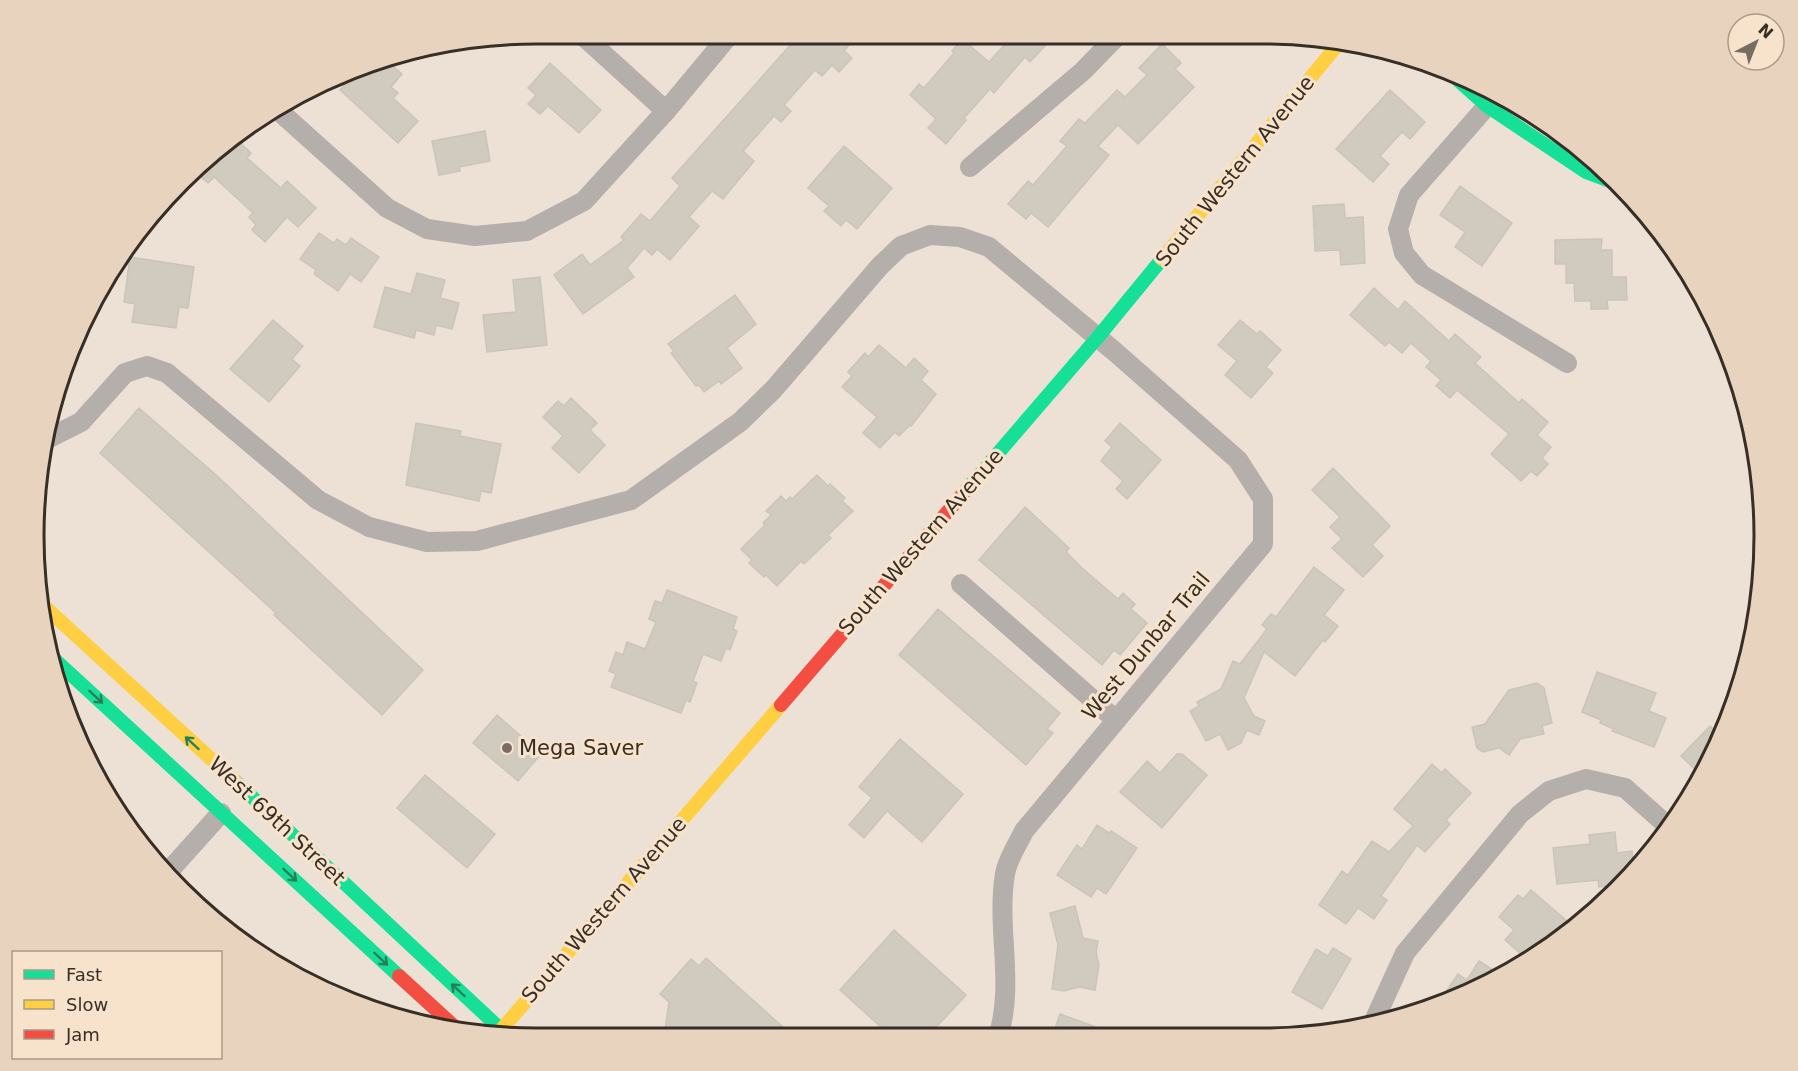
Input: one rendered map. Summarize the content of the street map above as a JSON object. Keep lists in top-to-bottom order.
{
  "streets": {
    "main road": ["South Western Avenue", "West 69th Street"],
    "street": ["West Dunbar Trail"]
  },
  "crossings": [
    ["South Western Avenue", "West Dunbar Trail"]
  ],
  "places": ["Mega Saver"],
  "legend": ["Fast", "Slow", "Jam"],
  "north": "top right"
}
